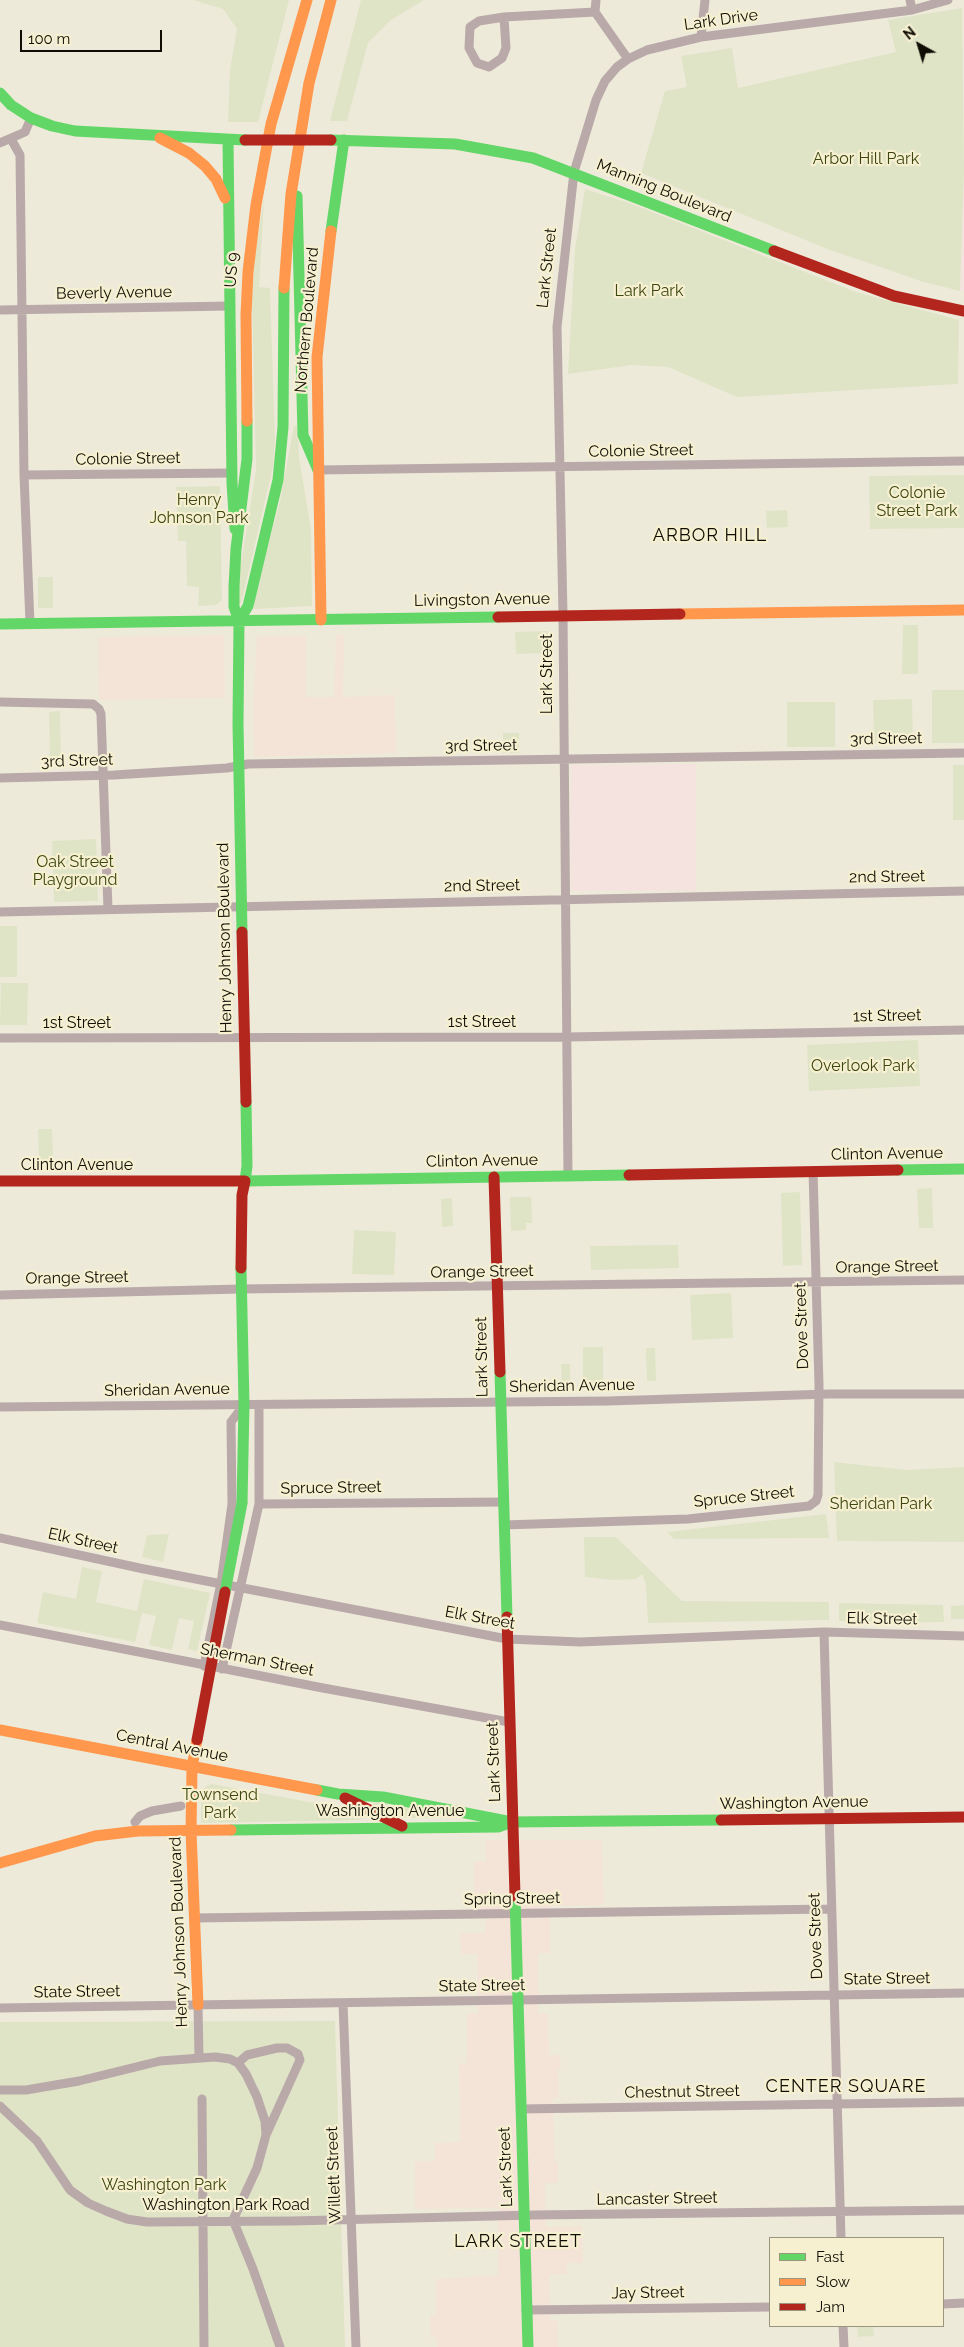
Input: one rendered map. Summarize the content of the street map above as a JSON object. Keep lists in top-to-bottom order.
{
  "streets": {
    "main road": [
      "Manning Boulevard",
      "Lark Street",
      "US 9",
      "Northern Boulevard",
      "Livingston Avenue",
      "Henry Johnson Boulevard",
      "Clinton Avenue",
      "Central Avenue",
      "Washington Avenue"
    ],
    "street": [
      "Lark Drive",
      "Beverly Avenue",
      "Colonie Street",
      "3rd Street",
      "2nd Street",
      "1st Street",
      "Orange Street",
      "Dove Street",
      "Sheridan Avenue",
      "Spruce Street",
      "Elk Street",
      "Sherman Street",
      "Spring Street",
      "State Street",
      "Chestnut Street",
      "Willett Street",
      "Lancaster Street",
      "Washington Park Road",
      "Jay Street"
    ]
  },
  "crossings": [
    ["Lark Drive", "Manning Boulevard"],
    ["Lark Drive", "Lark Street"],
    ["Manning Boulevard", "Lark Street"],
    ["Manning Boulevard", "Northern Boulevard"],
    ["Lark Street", "Colonie Street"],
    ["Lark Street", "Livingston Avenue"],
    ["Lark Street", "3rd Street"],
    ["Lark Street", "2nd Street"],
    ["Lark Street", "1st Street"],
    ["Lark Street", "Clinton Avenue"],
    ["Lark Street", "Orange Street"],
    ["Lark Street", "Sheridan Avenue"],
    ["Lark Street", "Spruce Street"],
    ["Lark Street", "Elk Street"],
    ["Lark Street", "Sherman Street"],
    ["Lark Street", "Central Avenue"],
    ["Lark Street", "Washington Avenue"],
    ["Lark Street", "Spring Street"],
    ["Lark Street", "State Street"],
    ["Lark Street", "Chestnut Street"],
    ["Lark Street", "Lancaster Street"],
    ["Lark Street", "Jay Street"],
    ["US 9", "Livingston Avenue"],
    ["US 9", "Henry Johnson Boulevard"],
    ["Northern Boulevard", "Colonie Street"],
    ["Northern Boulevard", "Livingston Avenue"],
    ["Colonie Street", "Henry Johnson Boulevard"],
    ["Livingston Avenue", "Henry Johnson Boulevard"],
    ["3rd Street", "Henry Johnson Boulevard"],
    ["2nd Street", "Henry Johnson Boulevard"],
    ["Henry Johnson Boulevard", "1st Street"],
    ["Henry Johnson Boulevard", "Clinton Avenue"],
    ["Henry Johnson Boulevard", "Orange Street"],
    ["Henry Johnson Boulevard", "Sheridan Avenue"],
    ["Henry Johnson Boulevard", "Central Avenue"],
    ["Henry Johnson Boulevard", "Washington Avenue"],
    ["Henry Johnson Boulevard", "Spring Street"],
    ["Henry Johnson Boulevard", "State Street"],
    ["Clinton Avenue", "Dove Street"],
    ["Orange Street", "Dove Street"],
    ["Dove Street", "Sheridan Avenue"],
    ["Dove Street", "Spruce Street"],
    ["Dove Street", "Elk Street"],
    ["Dove Street", "Washington Avenue"],
    ["Dove Street", "Spring Street"],
    ["Dove Street", "State Street"],
    ["Dove Street", "Chestnut Street"],
    ["Dove Street", "Lancaster Street"],
    ["Sheridan Avenue", "Spruce Street"],
    ["Central Avenue", "Washington Avenue"],
    ["State Street", "Willett Street"],
    ["Willett Street", "Lancaster Street"],
    ["Willett Street", "Washington Park Road"],
    ["Lancaster Street", "Washington Park Road"]
  ],
  "districts": ["ARBOR HILL", "CENTER SQUARE", "LARK STREET"],
  "parks": [
    "Arbor Hill Park",
    "Lark Park",
    "Colonie Street Park",
    "Henry Johnson Park",
    "Oak Street Playground",
    "Overlook Park",
    "Sheridan Park",
    "Townsend Park",
    "Washington Park"
  ],
  "legend": ["Fast", "Slow", "Jam"],
  "scale_bar": "100 m",
  "north": "top left"
}
